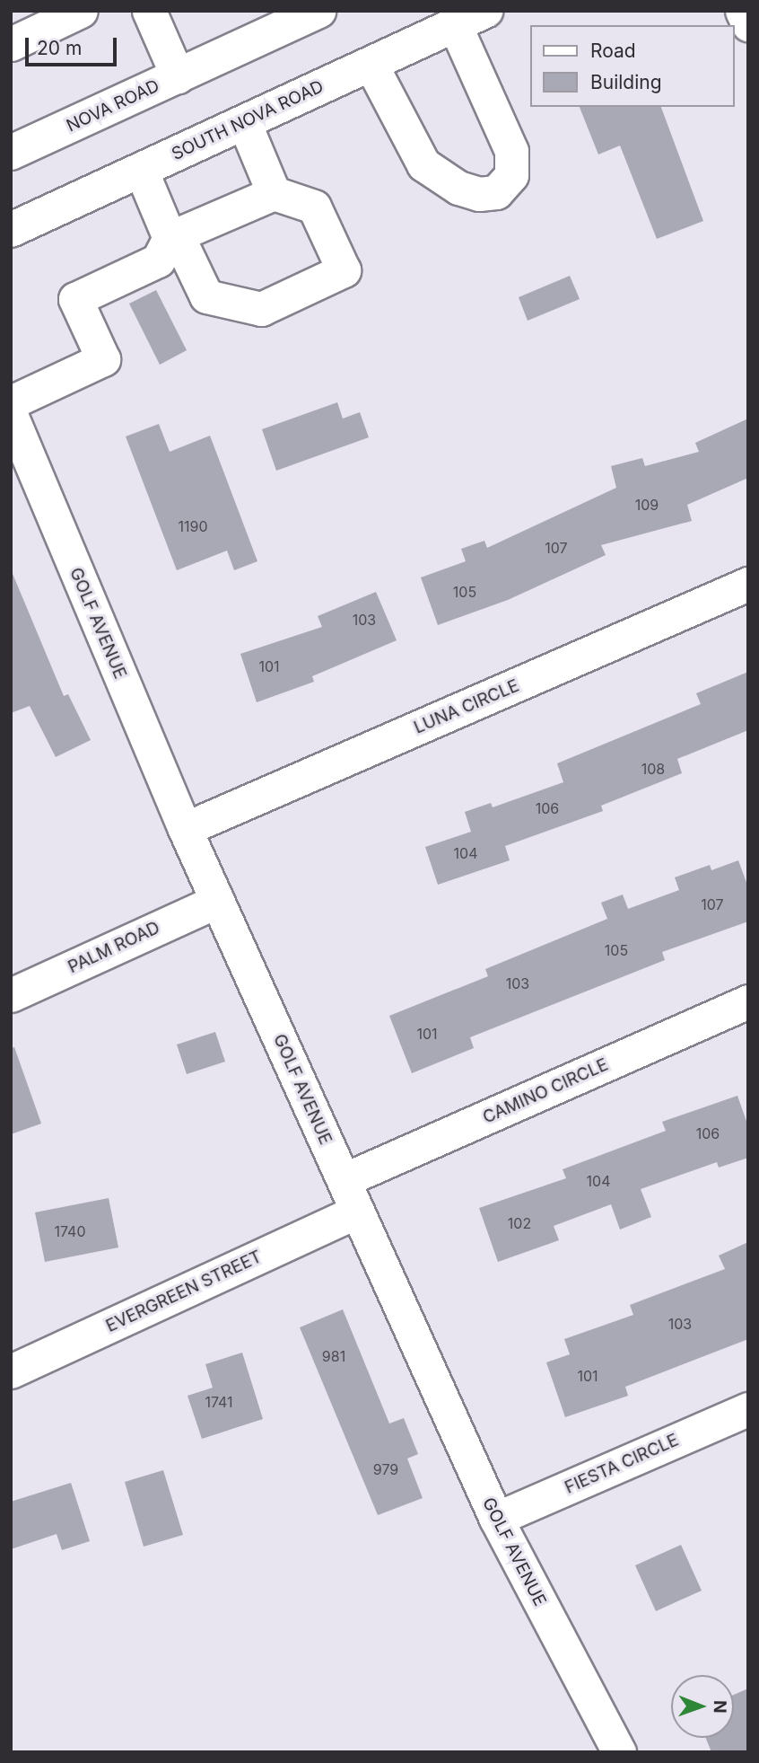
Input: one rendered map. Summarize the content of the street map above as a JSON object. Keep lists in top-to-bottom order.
{
  "streets": {
    "main road": ["NOVA ROAD", "SOUTH NOVA ROAD"],
    "street": [
      "GOLF AVENUE",
      "LUNA CIRCLE",
      "PALM ROAD",
      "CAMINO CIRCLE",
      "EVERGREEN STREET",
      "FIESTA CIRCLE"
    ]
  },
  "crossings": [
    ["GOLF AVENUE", "LUNA CIRCLE"],
    ["GOLF AVENUE", "PALM ROAD"],
    ["GOLF AVENUE", "CAMINO CIRCLE"],
    ["GOLF AVENUE", "EVERGREEN STREET"],
    ["GOLF AVENUE", "FIESTA CIRCLE"]
  ],
  "house_numbers": [
    "109",
    "1190",
    "107",
    "105",
    "103",
    "101",
    "108",
    "106",
    "104",
    "107",
    "105",
    "103",
    "101",
    "106",
    "104",
    "102",
    "1740",
    "103",
    "981",
    "101",
    "1741",
    "979"
  ],
  "legend": ["Road", "Building"],
  "scale_bar": "20 m",
  "north": "right"
}
